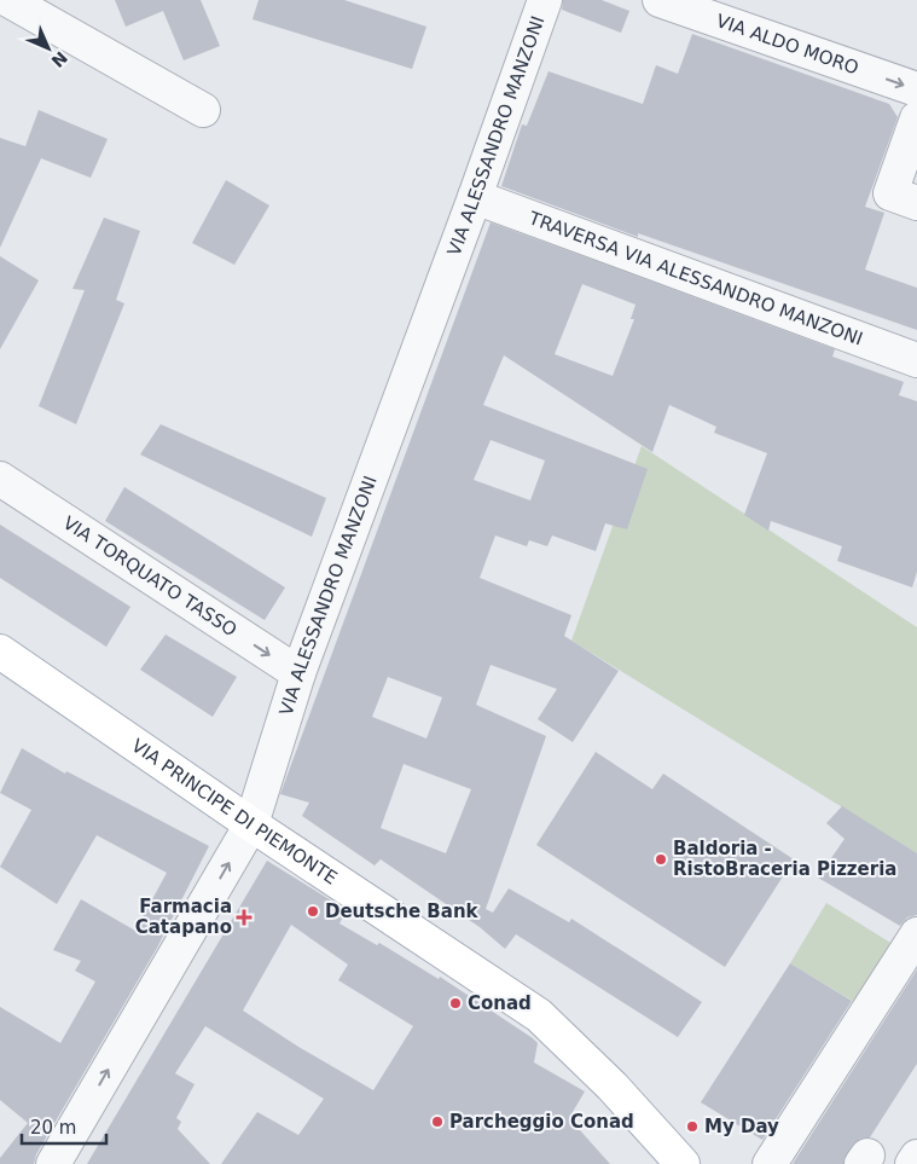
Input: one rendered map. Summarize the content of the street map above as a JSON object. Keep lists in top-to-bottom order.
{
  "streets": {
    "main road": ["VIA PRINCIPE DI PIEMONTE"],
    "street": [
      "VIA ALDO MORO",
      "VIA ALESSANDRO MANZONI",
      "TRAVERSA VIA ALESSANDRO MANZONI",
      "VIA TORQUATO TASSO"
    ]
  },
  "crossings": [
    ["VIA ALESSANDRO MANZONI", "TRAVERSA VIA ALESSANDRO MANZONI"],
    ["VIA ALESSANDRO MANZONI", "VIA TORQUATO TASSO"],
    ["VIA ALESSANDRO MANZONI", "VIA PRINCIPE DI PIEMONTE"]
  ],
  "one_way": ["VIA ALDO MORO", "VIA TORQUATO TASSO"],
  "places": {
    "other": [
      "Baldoria - RistoBraceria Pizzeria",
      "Deutsche Bank",
      "Conad",
      "Parcheggio Conad",
      "My Day"
    ],
    "health": ["Farmacia Catapano"]
  },
  "scale_bar": "20 m",
  "north": "bottom right"
}
